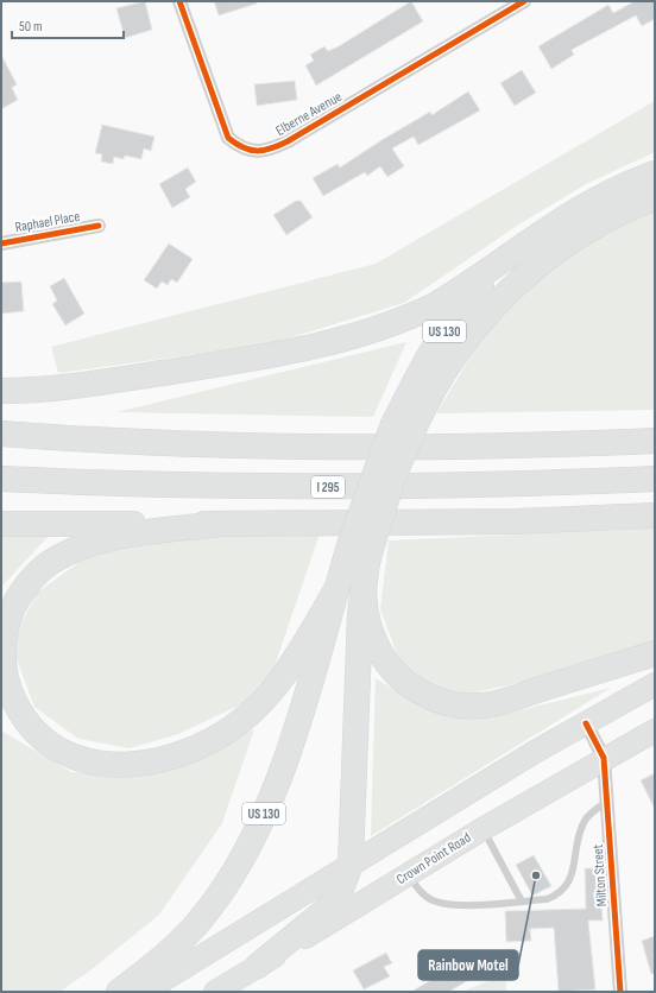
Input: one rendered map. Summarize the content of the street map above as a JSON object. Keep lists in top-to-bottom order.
{
  "streets": {
    "highway": ["US 130", "I 295", "Crown Point Road"],
    "street": ["Elberne Avenue", "Raphael Place", "Milton Street"]
  },
  "crossings": [
    ["Crown Point Road", "Milton Street"]
  ],
  "places": ["Rainbow Motel"],
  "scale_bar": "50 m"
}
